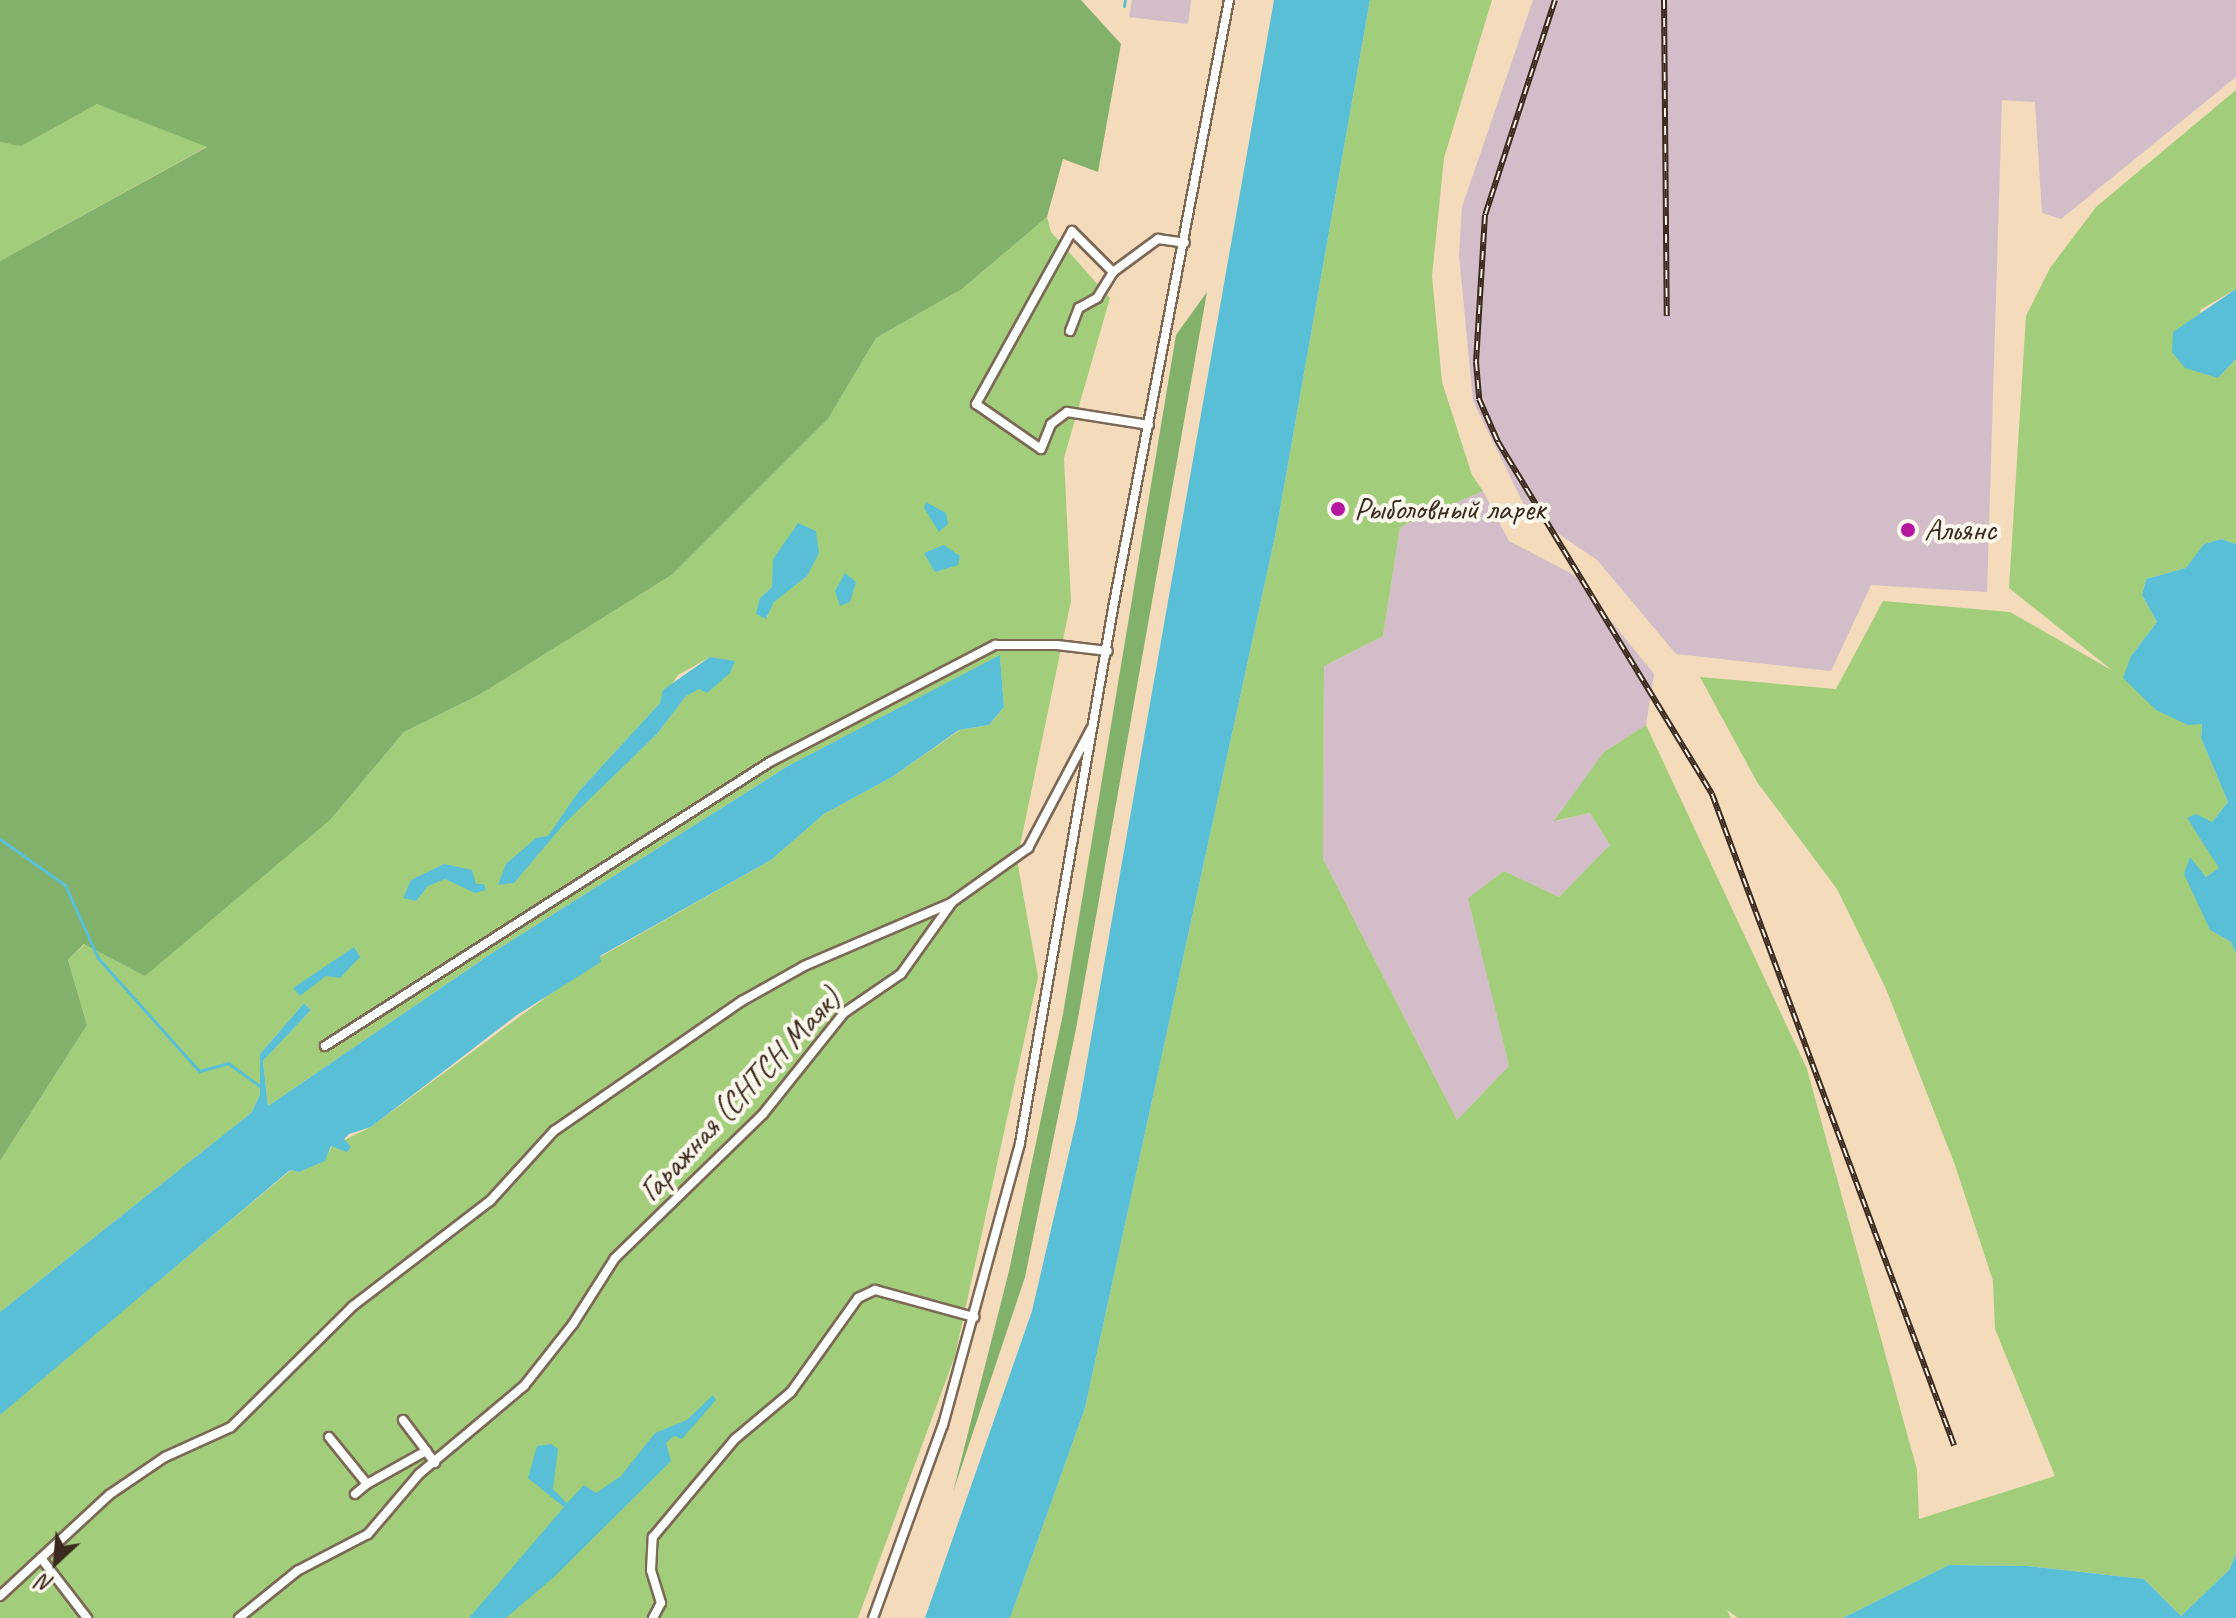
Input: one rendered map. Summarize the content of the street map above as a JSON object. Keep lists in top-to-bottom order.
{
  "streets": {
    "street": ["Гаражная (СНТСН Маяк)"]
  },
  "places": ["Рыболовный ларек", "Альянс"],
  "north": "bottom left"
}
